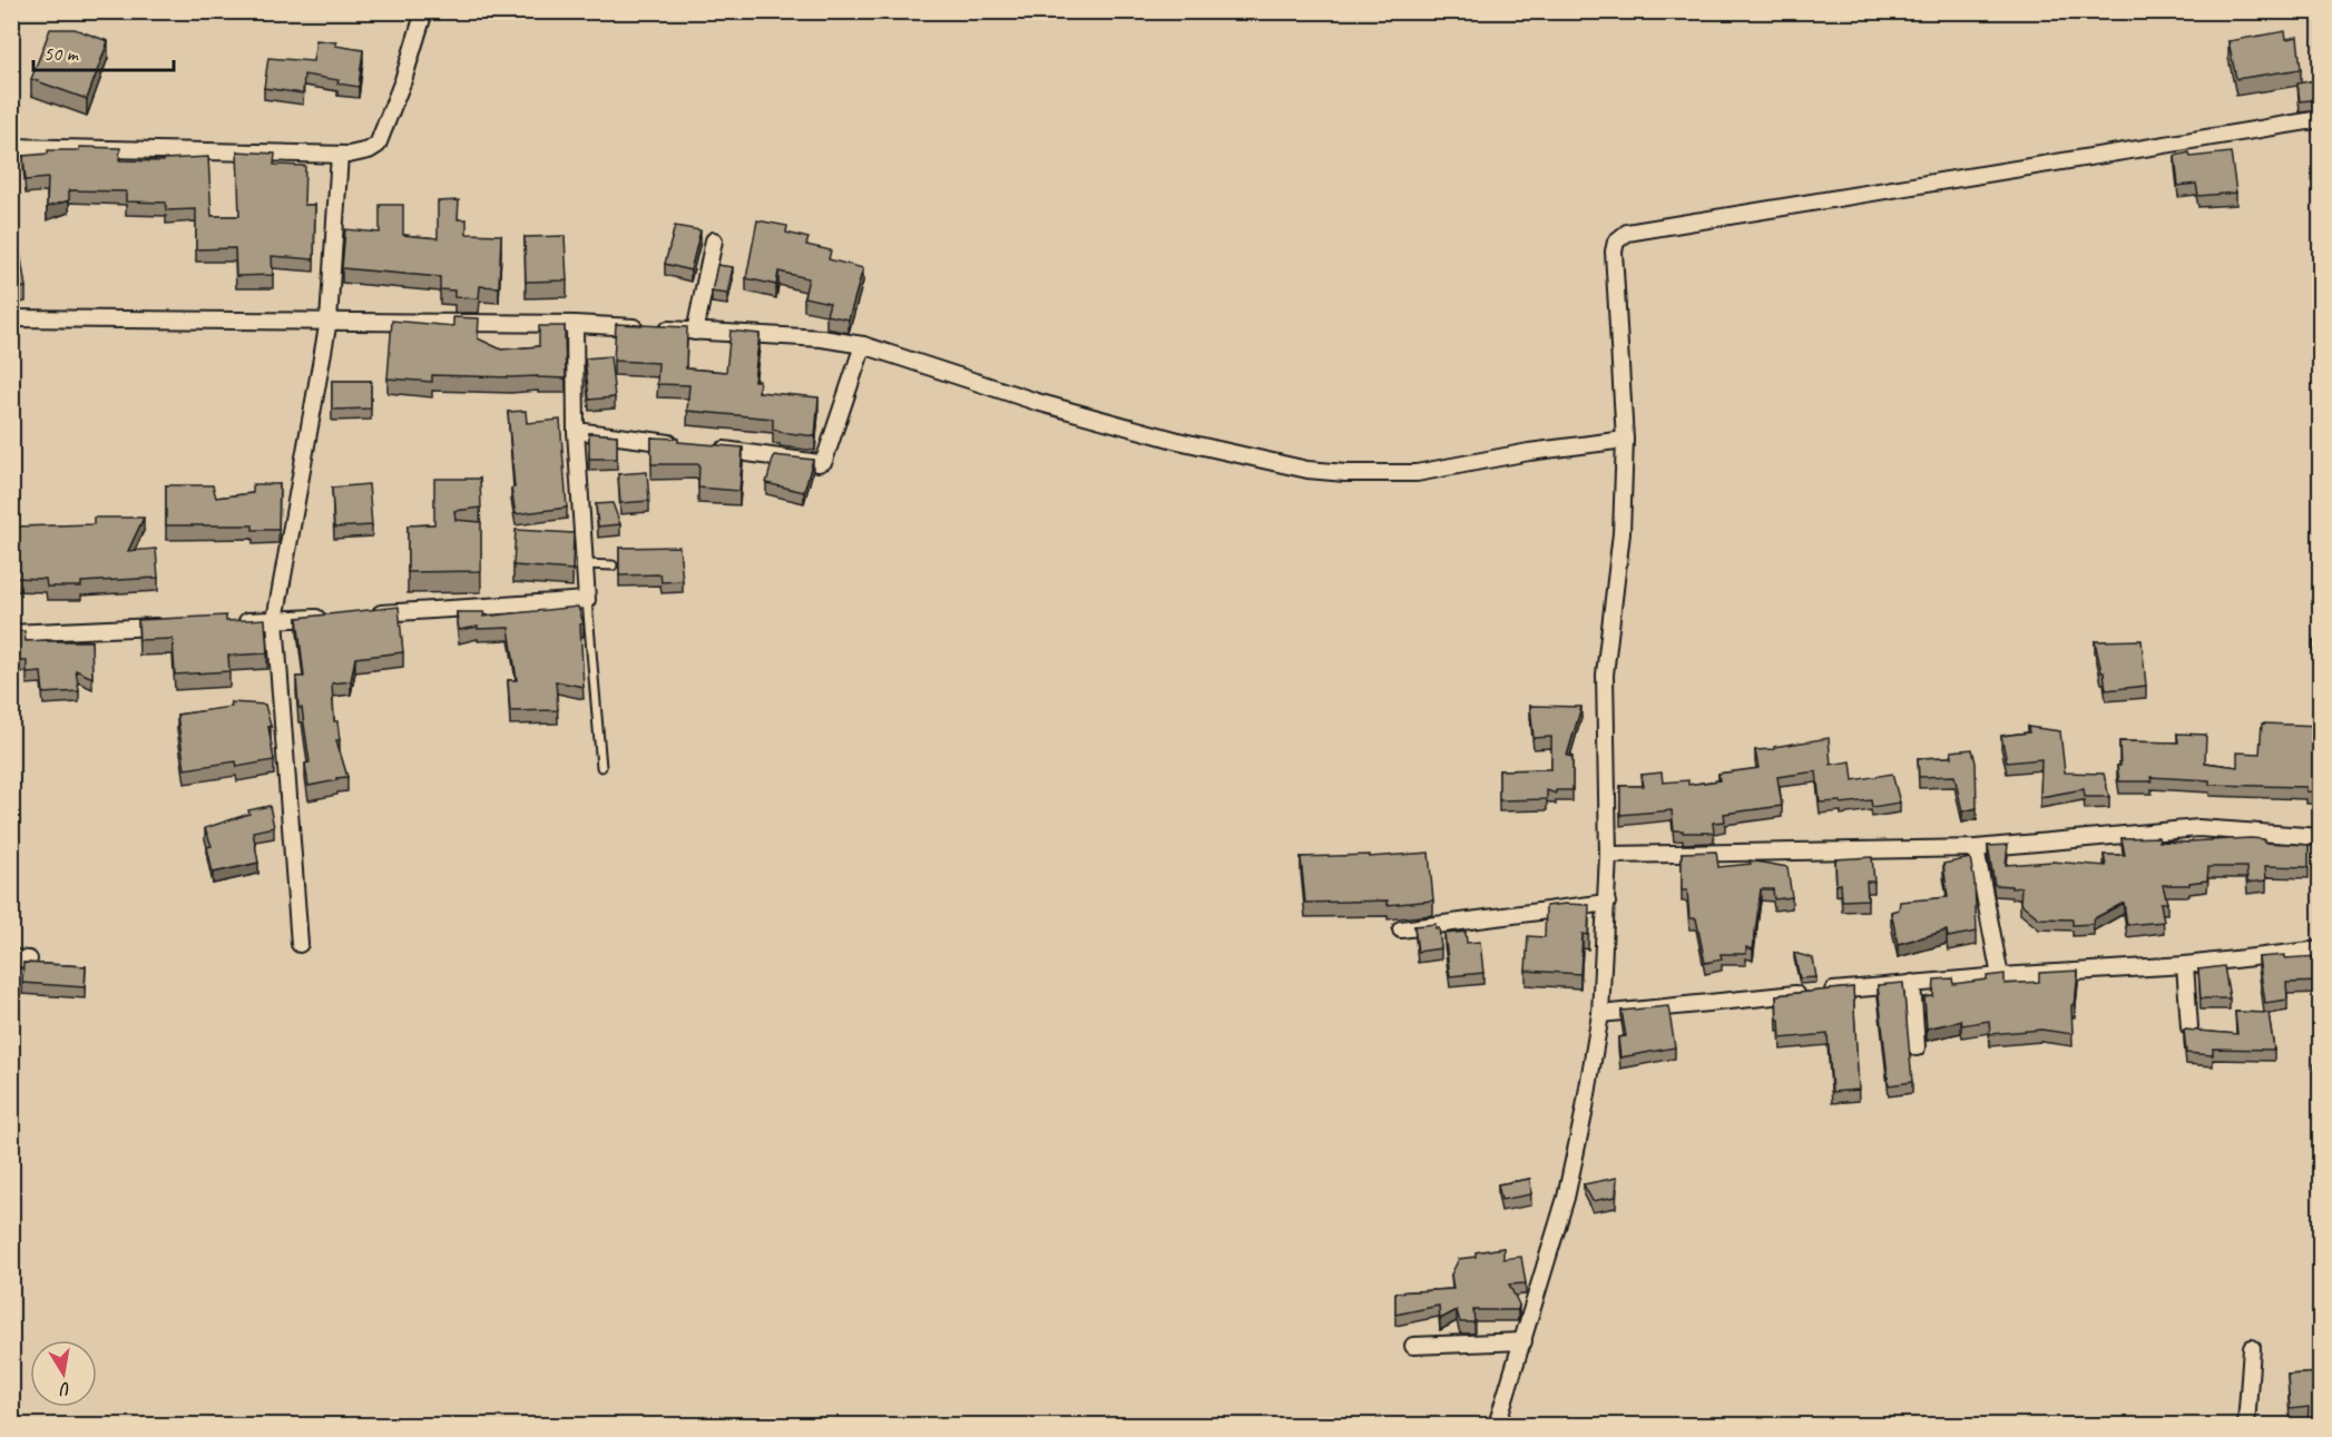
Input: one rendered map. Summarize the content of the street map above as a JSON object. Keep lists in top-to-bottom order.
{
  "scale_bar": "50 m",
  "north": "bottom"
}
